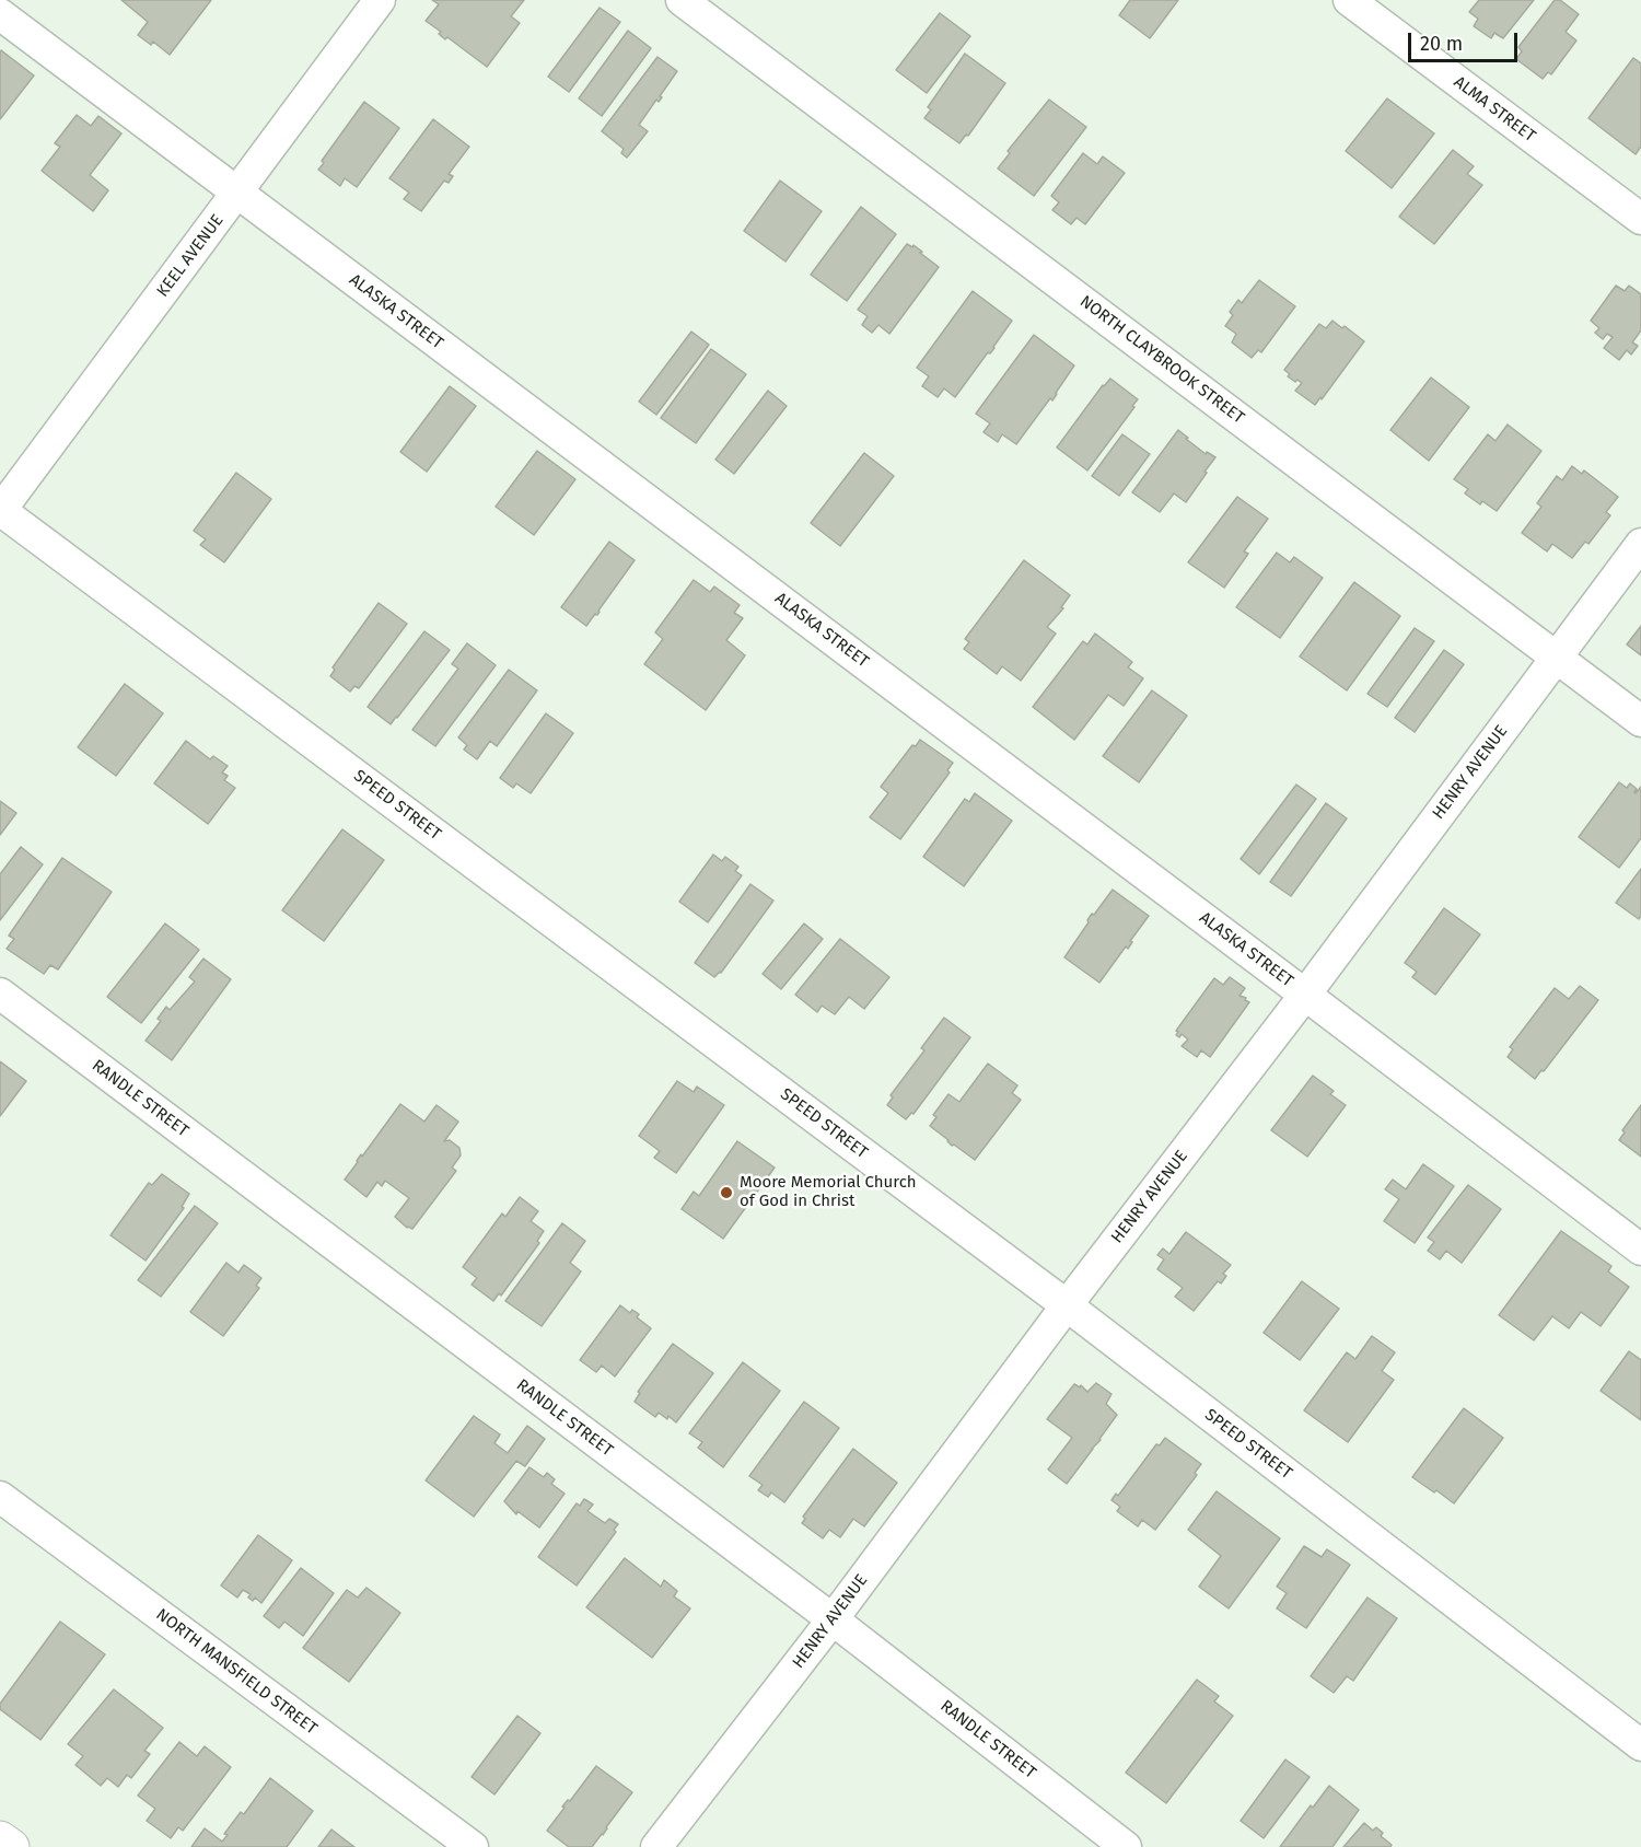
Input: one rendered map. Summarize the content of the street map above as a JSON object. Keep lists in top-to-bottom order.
{
  "streets": {
    "street": [
      "ALMA STREET",
      "KEEL AVENUE",
      "ALASKA STREET",
      "NORTH CLAYBROOK STREET",
      "HENRY AVENUE",
      "SPEED STREET",
      "RANDLE STREET",
      "NORTH MANSFIELD STREET"
    ]
  },
  "crossings": [
    ["KEEL AVENUE", "ALASKA STREET"],
    ["KEEL AVENUE", "SPEED STREET"],
    ["ALASKA STREET", "HENRY AVENUE"],
    ["NORTH CLAYBROOK STREET", "HENRY AVENUE"],
    ["HENRY AVENUE", "SPEED STREET"],
    ["HENRY AVENUE", "RANDLE STREET"]
  ],
  "places": ["Moore Memorial Church of God in Christ"],
  "scale_bar": "20 m"
}
